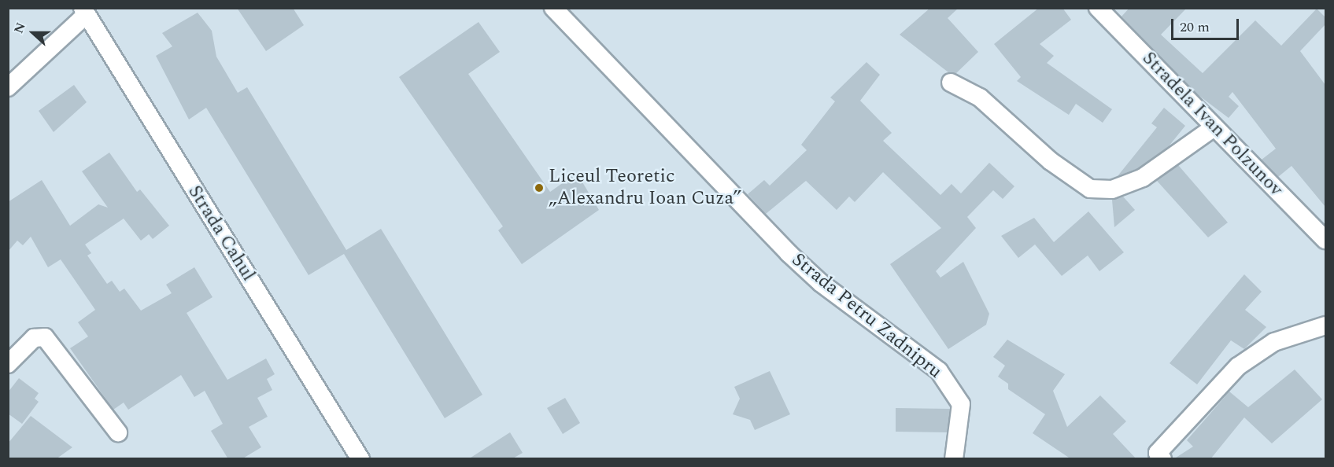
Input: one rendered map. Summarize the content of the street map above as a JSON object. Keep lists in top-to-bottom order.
{
  "streets": {
    "street": ["Stradela Ivan Polzunov", "Strada Cahul", "Strada Petru Zadnipru"]
  },
  "places": ["Liceul Teoretic „Alexandru Ioan Cuza”"],
  "scale_bar": "20 m",
  "north": "left"
}
